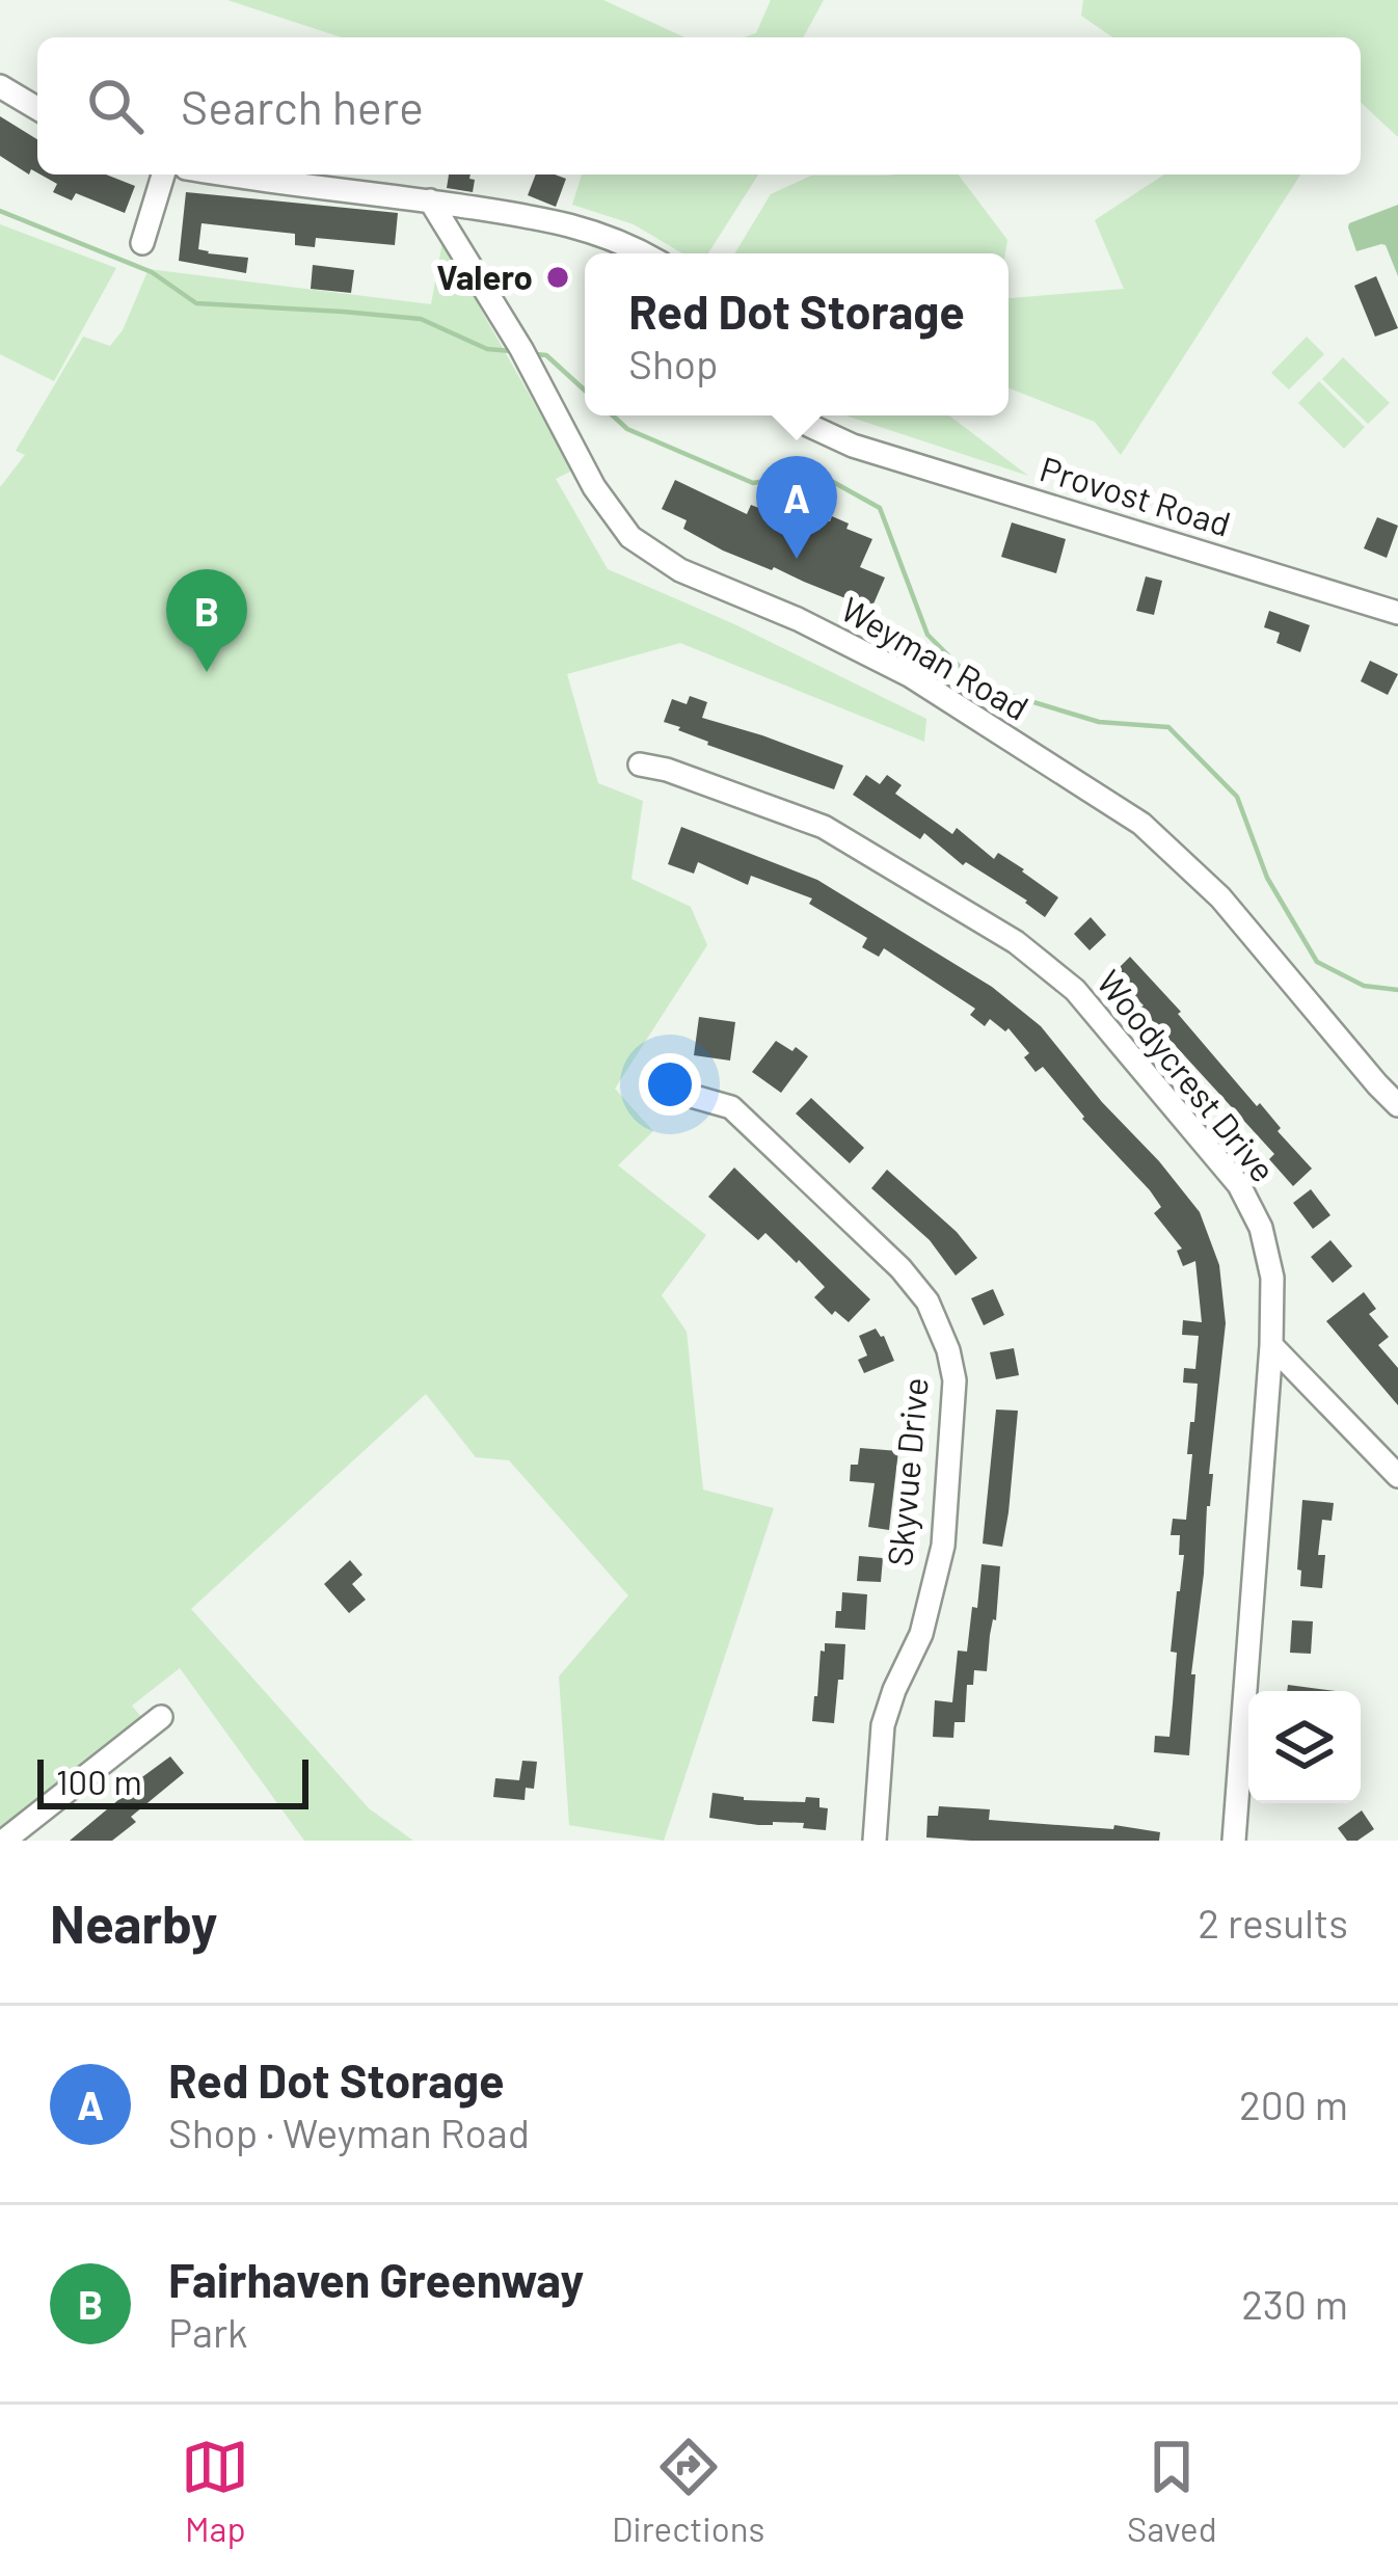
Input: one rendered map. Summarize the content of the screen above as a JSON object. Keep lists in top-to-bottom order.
{
  "streets": {
    "street": [
      "Provost Road",
      "Weyman Road",
      "Woodycrest Drive",
      "Skyvue Drive"
    ]
  },
  "places": ["Valero"],
  "scale_bar": "100 m",
  "page": {
    "search": "Search here",
    "popup": ["Red Dot Storage", "Shop"],
    "pins": ["A", "B"],
    "scale": "100 m",
    "heading": ["Nearby", "2 results"],
    "list": [
      {
        "mark": "A",
        "name": "Red Dot Storage",
        "note": "Shop · Weyman Road",
        "value": "200 m"
      },
      {
        "mark": "B",
        "name": "Fairhaven Greenway",
        "note": "Park",
        "value": "230 m"
      }
    ],
    "nav": ["Map", "Directions", "Saved"]
  }
}
